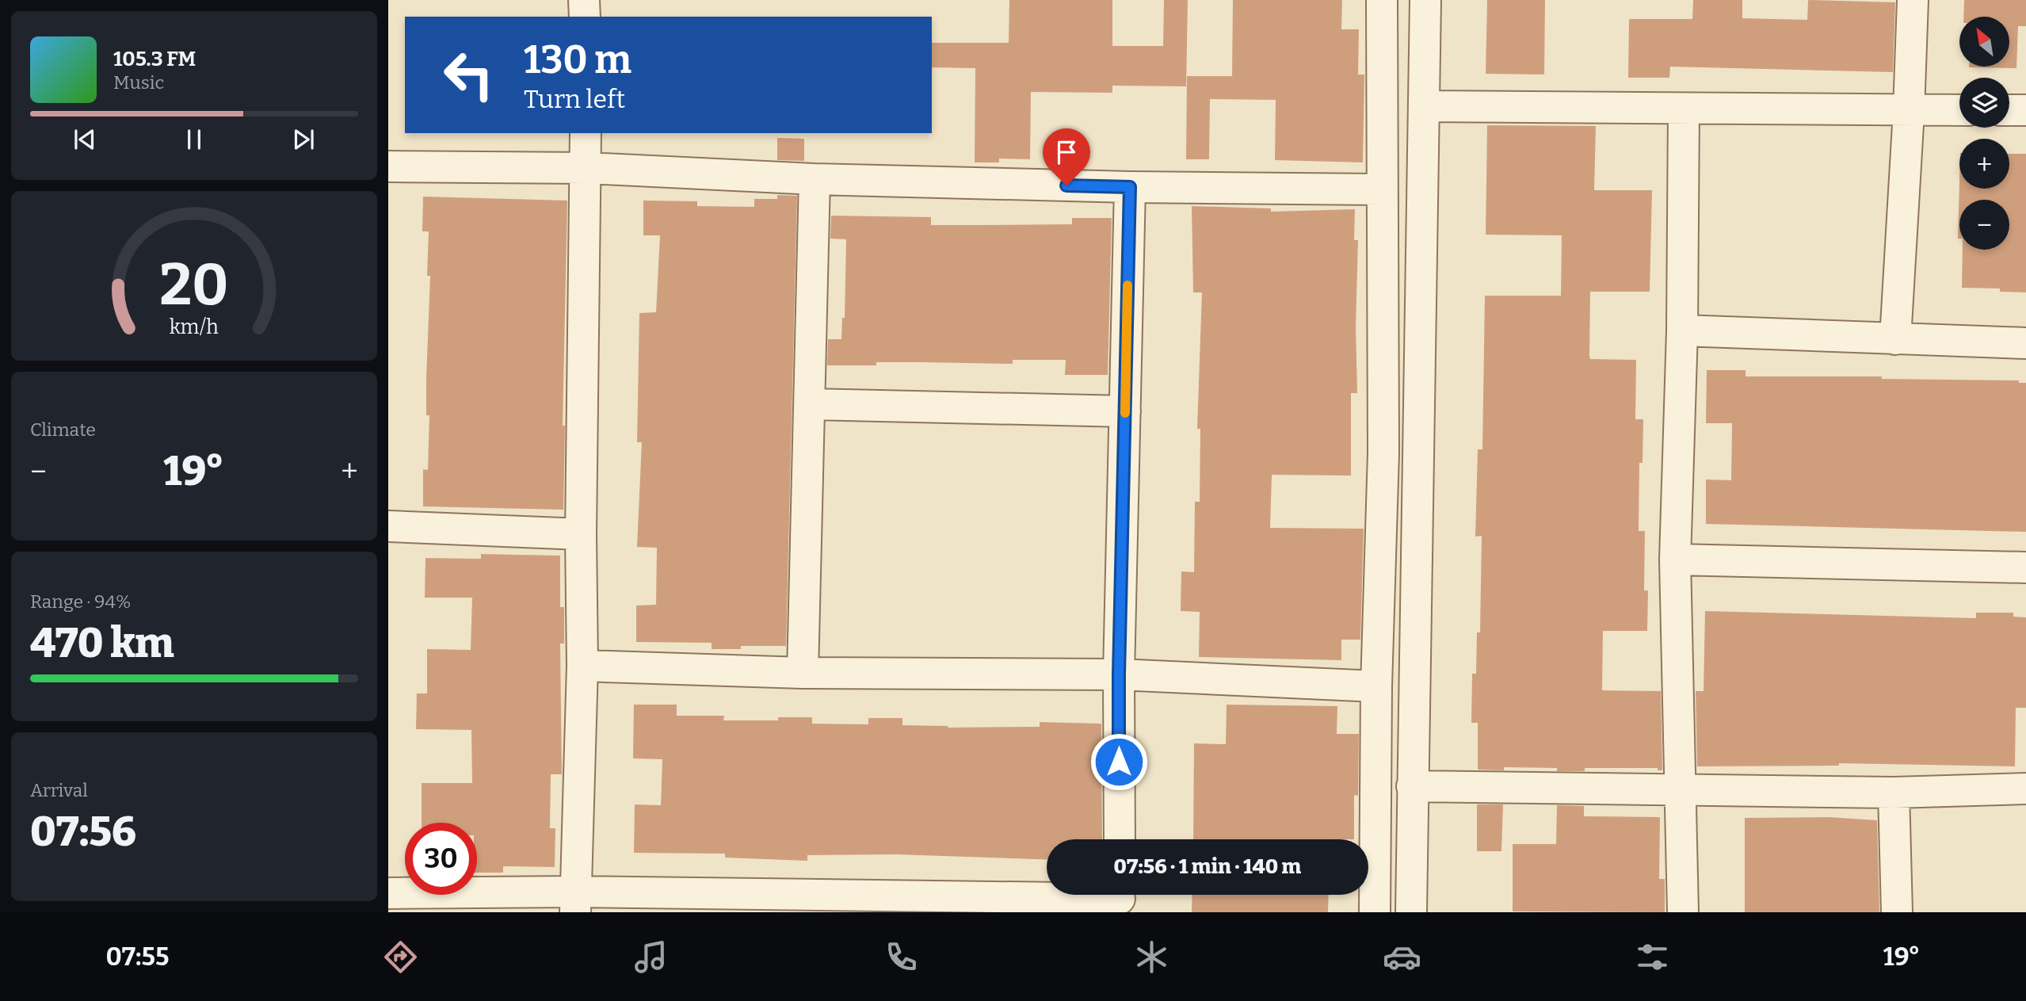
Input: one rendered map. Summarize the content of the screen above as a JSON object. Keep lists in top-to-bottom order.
{
  "north": "top left",
  "page": {
    "map_buttons": ["+", "−"],
    "turn": ["130 m", "Turn left"],
    "song": ["105.3 FM", "Music"],
    "tile": [
      "Climate",
      ["Range · 94%", "470 km"],
      ["Arrival", "07:56"]
    ],
    "heat": ["−", "19°", "+"],
    "limit": "30",
    "trip": "07:56 · 1 min · 140 m",
    "tabs": ["07:55", "19°"],
    "gauge": ["20", "km/h"]
  }
}
